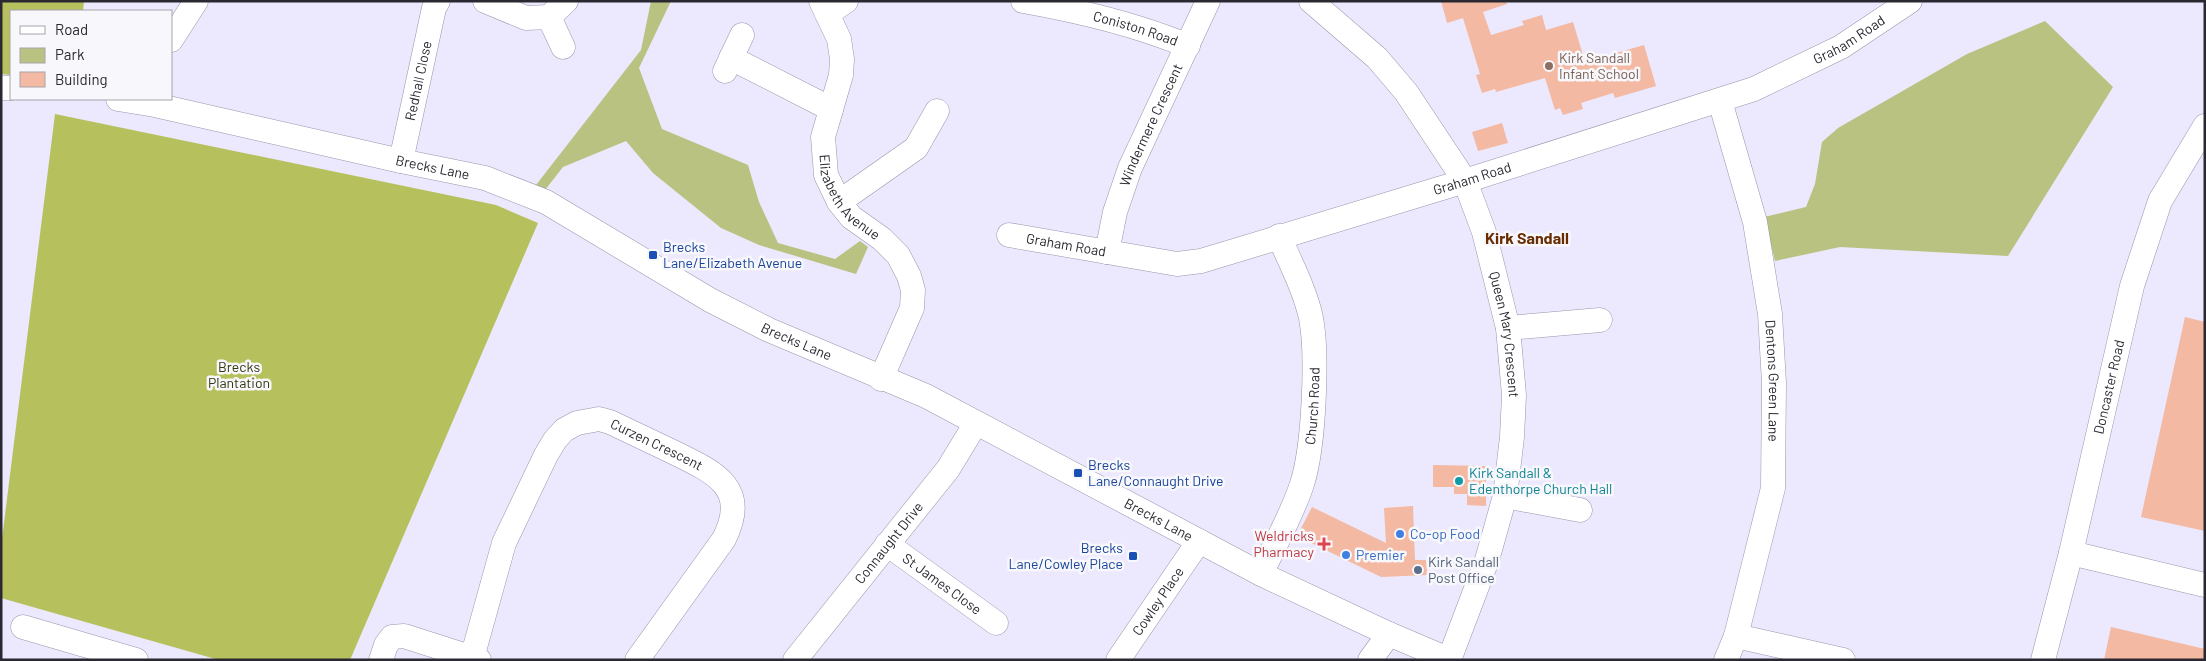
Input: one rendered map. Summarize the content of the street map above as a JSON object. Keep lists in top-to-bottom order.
{
  "streets": {
    "street": [
      "Coniston Road",
      "Graham Road",
      "Redhall Close",
      "Windermere Crescent",
      "Brecks Lane",
      "Elizabeth Avenue",
      "Queen Mary Crescent",
      "Dentons Green Lane",
      "Doncaster Road",
      "Church Road",
      "Curzen Crescent",
      "Connaught Drive",
      "St James Close",
      "Cowley Place"
    ]
  },
  "crossings": [
    ["Coniston Road", "Windermere Crescent"],
    ["Graham Road", "Windermere Crescent"],
    ["Graham Road", "Queen Mary Crescent"],
    ["Graham Road", "Dentons Green Lane"],
    ["Graham Road", "Church Road"],
    ["Redhall Close", "Brecks Lane"],
    ["Brecks Lane", "Elizabeth Avenue"],
    ["Brecks Lane", "Queen Mary Crescent"],
    ["Brecks Lane", "Church Road"],
    ["Brecks Lane", "Connaught Drive"],
    ["Brecks Lane", "Cowley Place"],
    ["Connaught Drive", "St James Close"]
  ],
  "districts": ["Kirk Sandall"],
  "parks": ["Brecks Plantation"],
  "places": {
    "other": [
      "Kirk Sandall Infant School",
      "Kirk Sandall & Edenthorpe Church Hall",
      "Co-op Food",
      "Premier",
      "Kirk Sandall Post Office"
    ],
    "transit": ["Brecks Lane/Elizabeth Avenue", "Brecks Lane/Connaught Drive", "Brecks Lane/Cowley Place"],
    "health": ["Weldricks Pharmacy"]
  },
  "legend": ["Road", "Park", "Building"]
}
